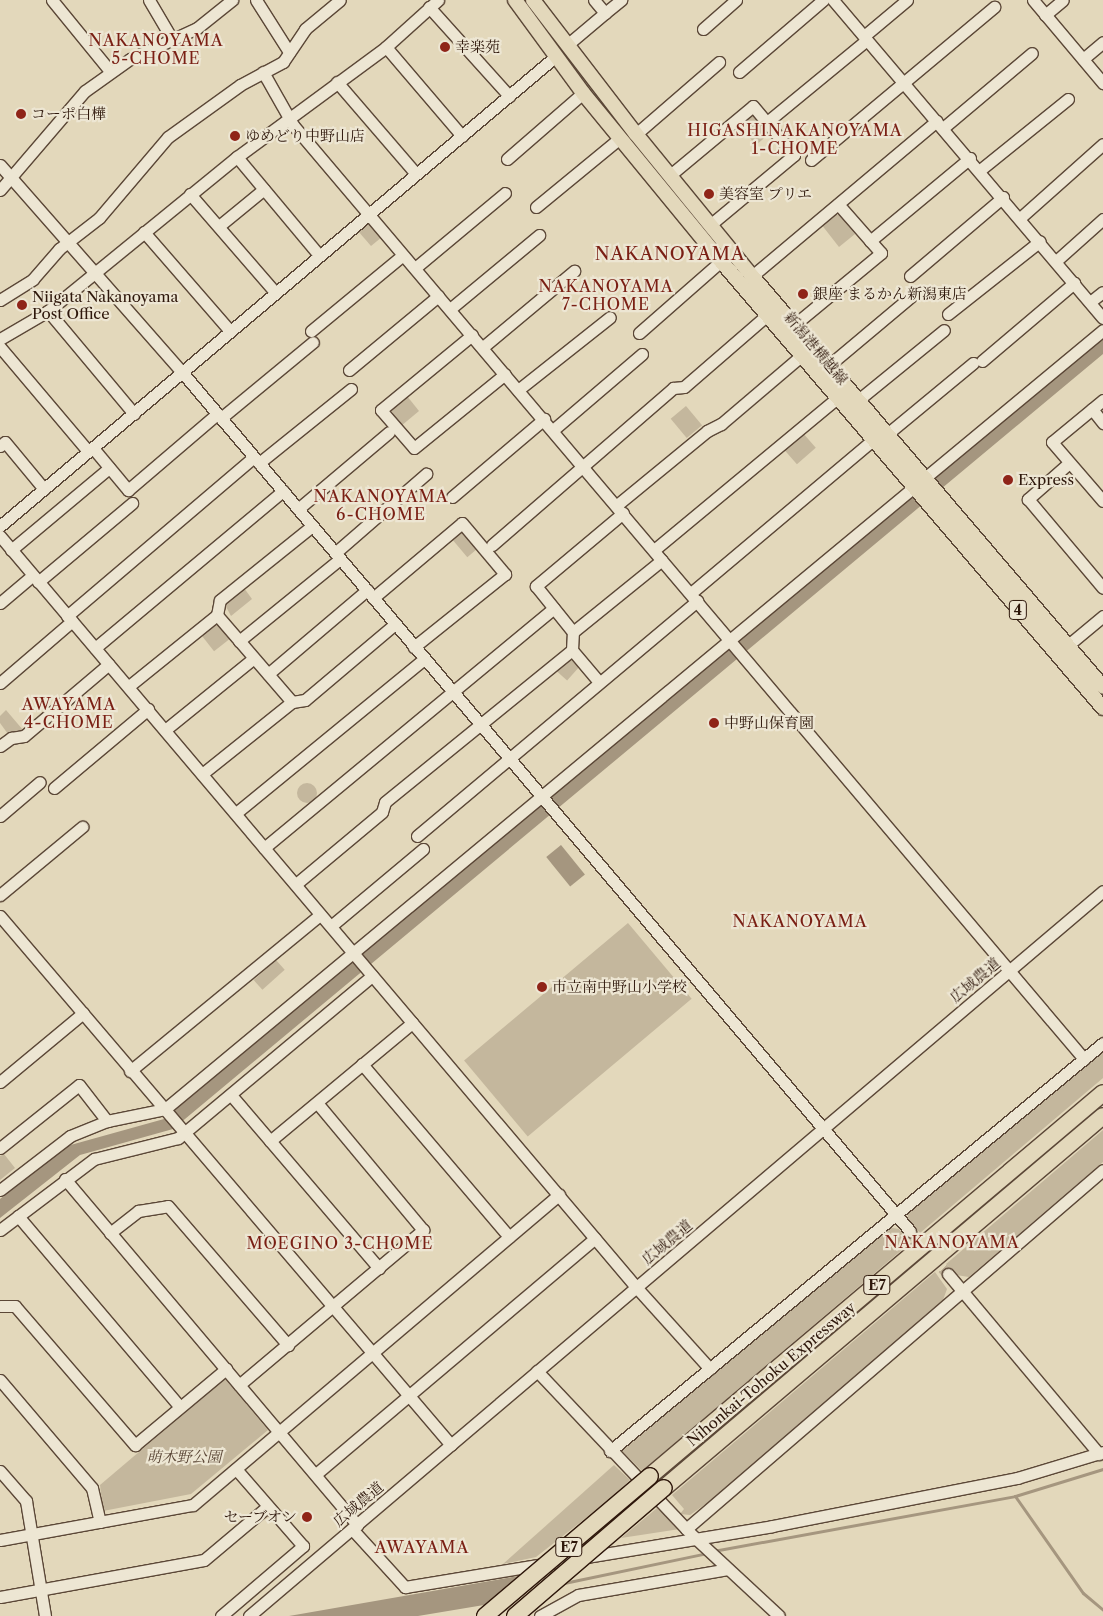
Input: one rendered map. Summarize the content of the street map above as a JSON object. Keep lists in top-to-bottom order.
{
  "streets": {
    "highway": ["E7", "Nihonkai-Tohoku Expressway"],
    "main road": ["新潟港横越線", "4"],
    "street": ["広域農道"]
  },
  "districts": [
    "NAKANOYAMA 5-CHOME",
    "HIGASHINAKANOYAMA 1-CHOME",
    "NAKANOYAMA",
    "NAKANOYAMA 7-CHOME",
    "NAKANOYAMA 6-CHOME",
    "AWAYAMA 4-CHOME",
    "NAKANOYAMA",
    "NAKANOYAMA",
    "MOEGINO 3-CHOME",
    "AWAYAMA"
  ],
  "parks": ["萌木野公園"],
  "places": [
    "幸楽苑",
    "コーポ白樺",
    "ゆめどり中野山店",
    "美容室 プリエ",
    "銀座 まるかん新潟東店",
    "Niigata Nakanoyama Post Office",
    "Express",
    "中野山保育園",
    "市立南中野山小学校",
    "セーブオン"
  ]
}
